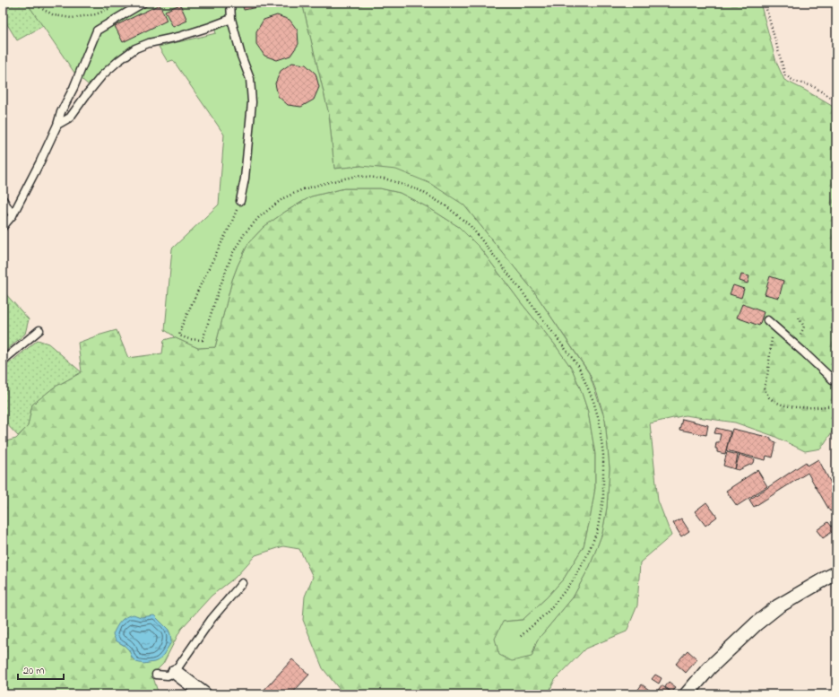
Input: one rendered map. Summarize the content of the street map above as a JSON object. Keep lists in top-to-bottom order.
{
  "scale_bar": "20 m"
}
